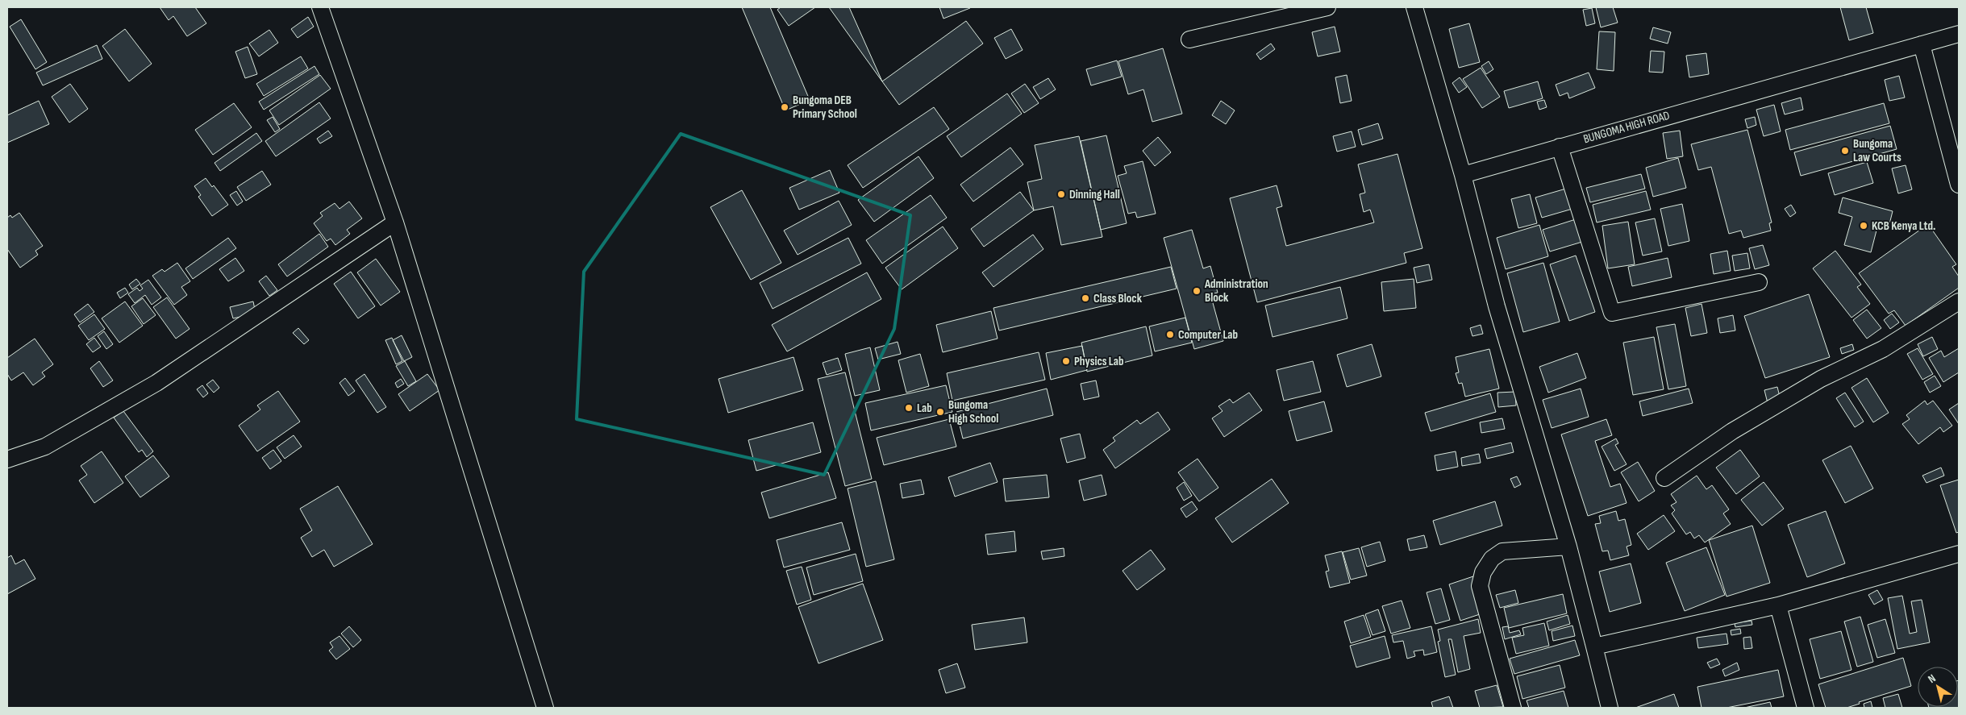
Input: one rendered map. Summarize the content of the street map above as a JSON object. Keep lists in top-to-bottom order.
{
  "streets": {
    "street": ["BUNGOMA HIGH ROAD"]
  },
  "places": [
    "Bungoma DEB Primary School",
    "Bungoma Law Courts",
    "Dinning Hall",
    "KCB Kenya Ltd.",
    "Administration Block",
    "Class Block",
    "Computer Lab",
    "Physics Lab",
    "Lab",
    "Bungoma High School"
  ],
  "north": "top left"
}
